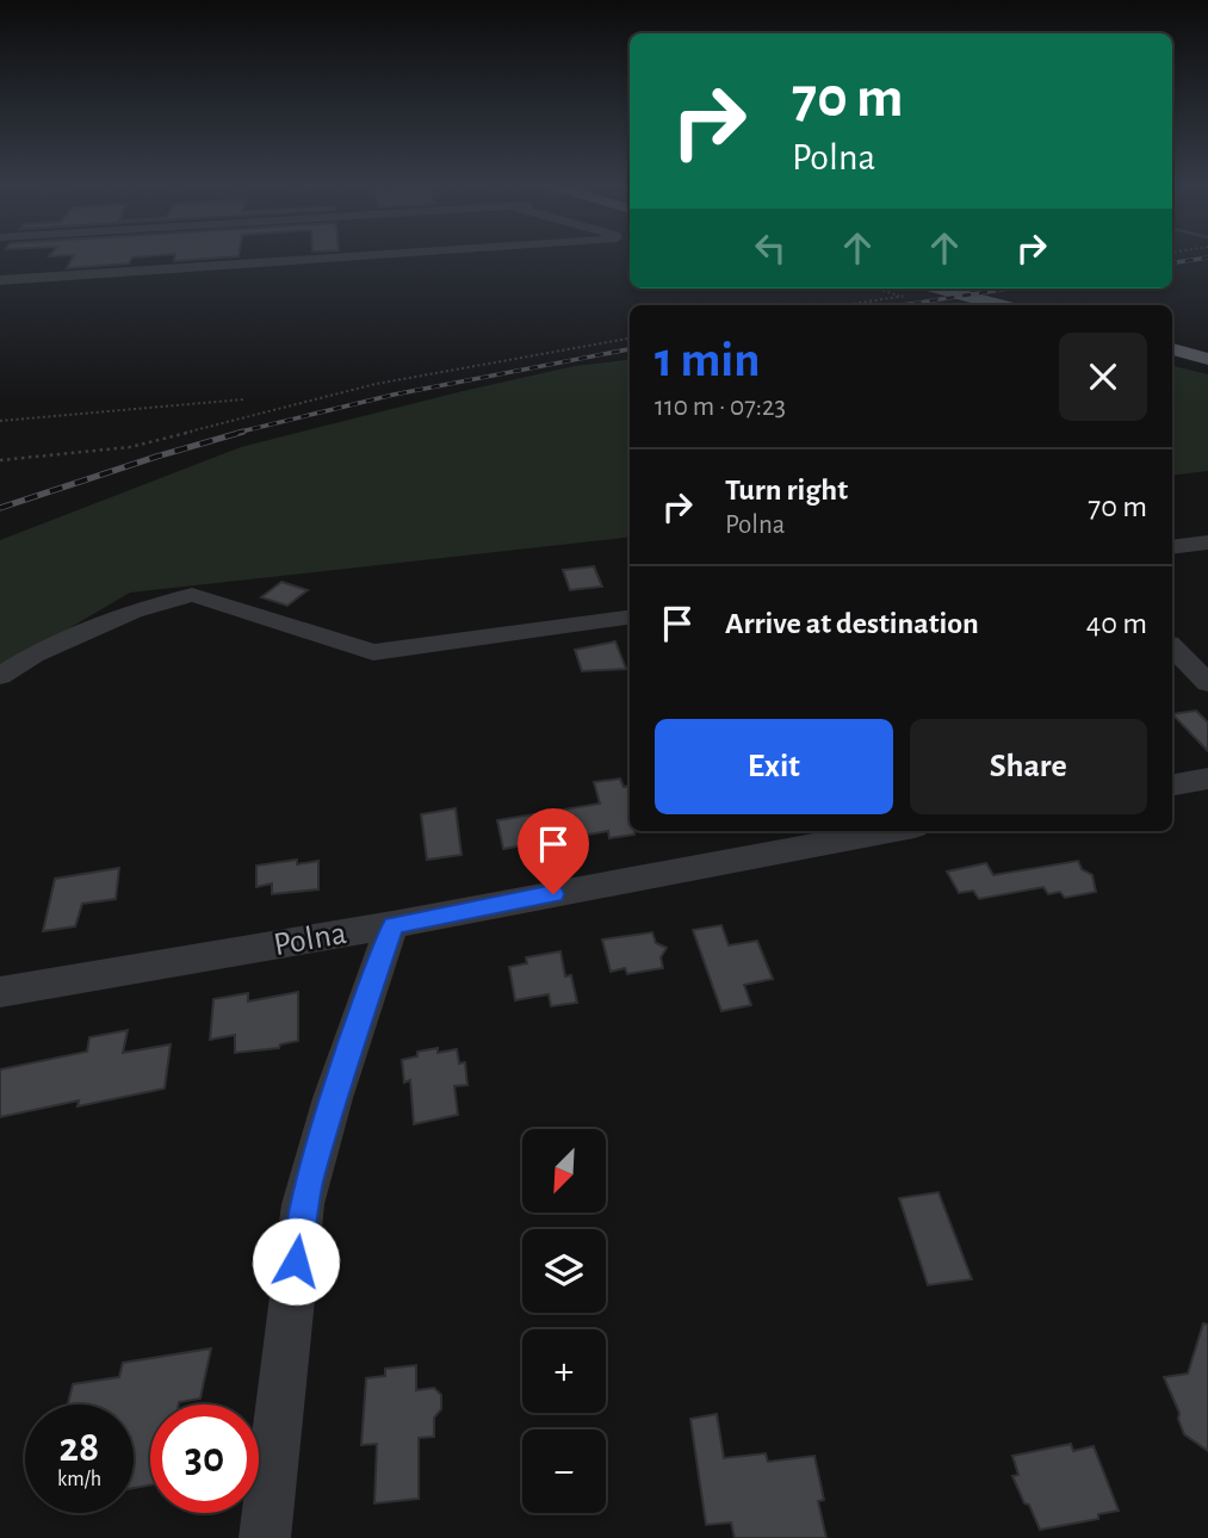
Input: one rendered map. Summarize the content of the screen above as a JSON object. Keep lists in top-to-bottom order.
{
  "streets": {
    "street": ["Polna"]
  },
  "north": "bottom left",
  "page": {
    "turn": ["70 m", "Polna"],
    "heading": ["1 min", "110 m · 07:23"],
    "list": [
      {
        "name": "Turn right",
        "note": "Polna",
        "value": "70 m"
      },
      {
        "name": "Arrive at destination",
        "value": "40 m"
      }
    ],
    "buttons": ["Exit", "Share"],
    "map_buttons": ["+", "−"],
    "speed": "28 km/h",
    "limit": "30"
  }
}
